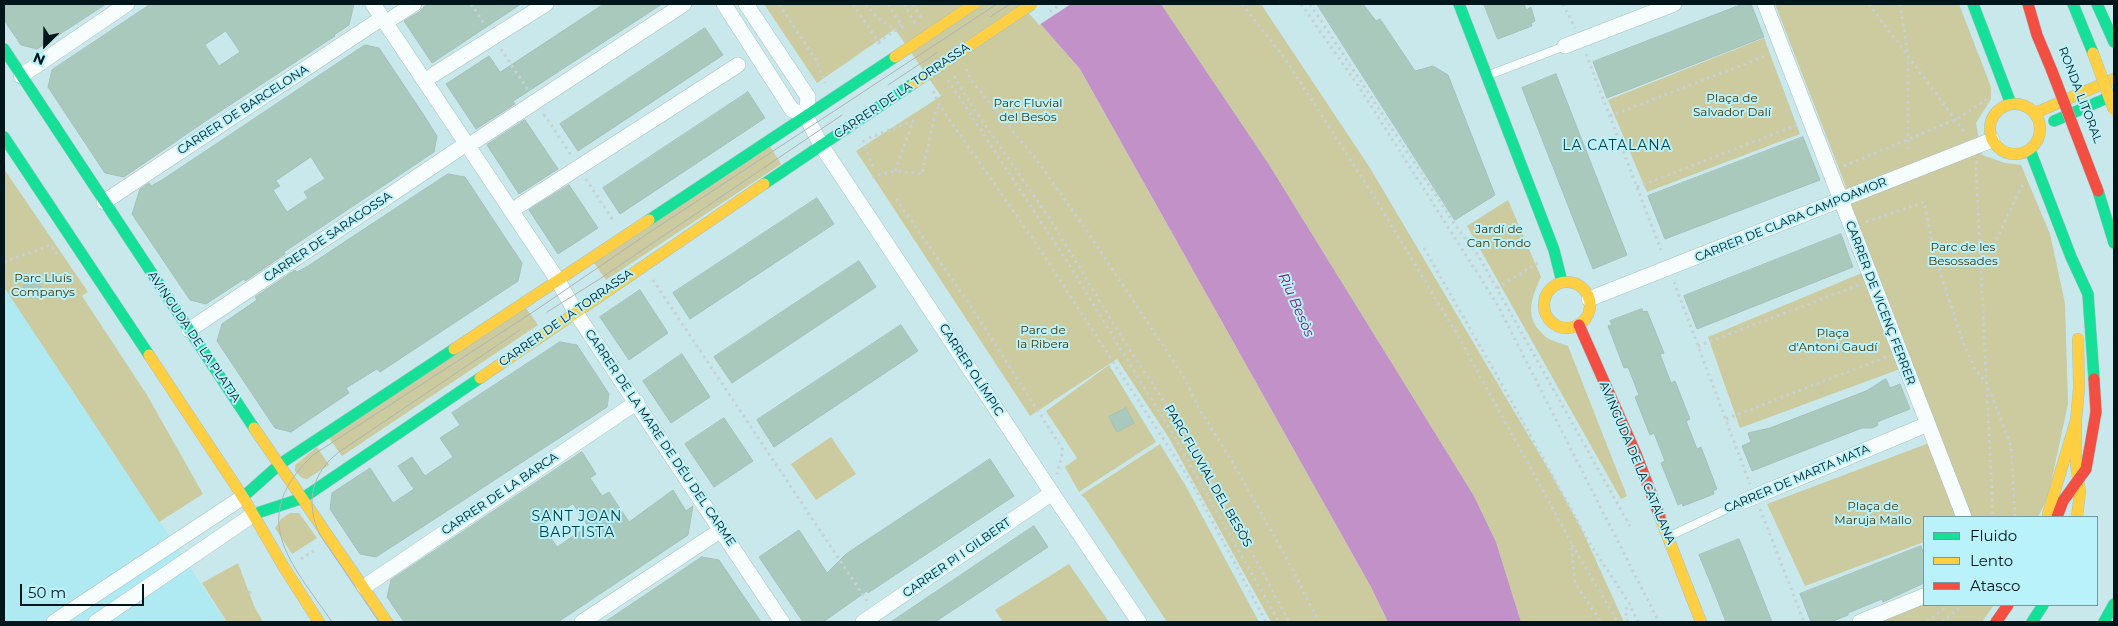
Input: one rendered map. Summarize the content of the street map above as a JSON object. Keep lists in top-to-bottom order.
{
  "streets": {
    "main road": [
      "CARRER DE LA TORRASSA",
      "RONDA LITORAL",
      "AVINGUDA DE LA PLATJA",
      "AVINGUDA DE LA CATALANA"
    ],
    "street": [
      "CARRER DE BARCELONA",
      "CARRER DE CLARA CAMPOAMOR",
      "CARRER DE SARAGOSSA",
      "CARRER DE VICENÇ FERRER",
      "CARRER OLÍMPIC",
      "CARRER DE LA MARE DE DÉU DEL CARME",
      "CARRER DE MARTA MATA",
      "CARRER DE LA BARCA",
      "CARRER PI I GILBERT"
    ],
    "path": ["PARC FLUVIAL DEL BESÒS"]
  },
  "crossings": [
    ["CARRER DE LA TORRASSA", "AVINGUDA DE LA PLATJA"],
    ["CARRER DE LA TORRASSA", "CARRER OLÍMPIC"],
    ["CARRER DE LA TORRASSA", "CARRER DE LA MARE DE DÉU DEL CARME"],
    ["CARRER DE BARCELONA", "AVINGUDA DE LA PLATJA"],
    ["CARRER DE BARCELONA", "CARRER DE LA MARE DE DÉU DEL CARME"],
    ["CARRER DE CLARA CAMPOAMOR", "CARRER DE VICENÇ FERRER"],
    ["CARRER DE CLARA CAMPOAMOR", "AVINGUDA DE LA CATALANA"],
    ["CARRER DE SARAGOSSA", "AVINGUDA DE LA PLATJA"],
    ["CARRER DE SARAGOSSA", "CARRER DE LA MARE DE DÉU DEL CARME"],
    ["CARRER DE VICENÇ FERRER", "CARRER DE MARTA MATA"],
    ["AVINGUDA DE LA PLATJA", "CARRER DE LA BARCA"],
    ["CARRER OLÍMPIC", "CARRER PI I GILBERT"],
    ["CARRER DE LA MARE DE DÉU DEL CARME", "CARRER DE LA BARCA"],
    ["AVINGUDA DE LA CATALANA", "CARRER DE MARTA MATA"]
  ],
  "districts": ["LA CATALANA", "SANT JOAN BAPTISTA"],
  "water": ["Riu Besòs"],
  "parks": [
    "Plaça de Salvador Dalí",
    "Parc Fluvial del Besòs",
    "Jardí de Can Tondo",
    "Parc de les Besossades",
    "Parc Lluís Companys",
    "Parc de la Ribera",
    "Plaça d'Antoni Gaudí",
    "Plaça de Maruja Mallo"
  ],
  "legend": ["Fluido", "Lento", "Atasco"],
  "scale_bar": "50 m",
  "north": "bottom left"
}
